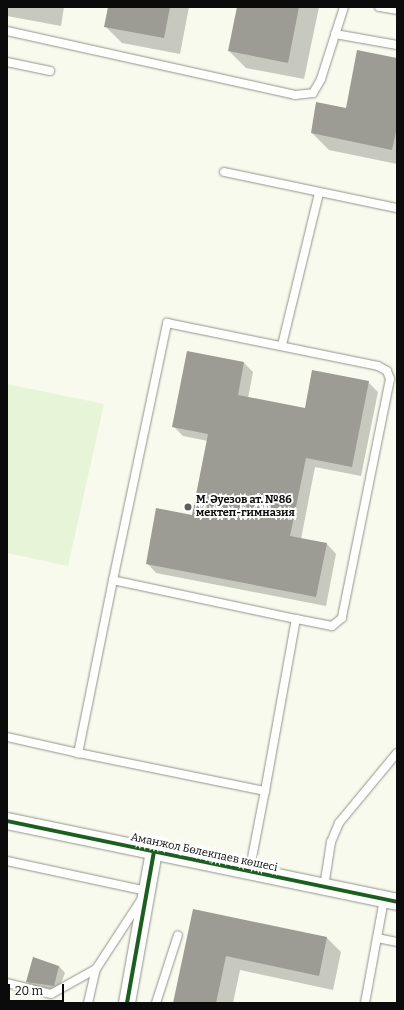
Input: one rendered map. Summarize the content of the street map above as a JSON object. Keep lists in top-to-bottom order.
{
  "streets": {
    "street": ["Аманжол Бөлекпаев көшесі"]
  },
  "places": ["М. Әуезов ат. №86 мектеп-гимназия"],
  "scale_bar": "20 m"
}
